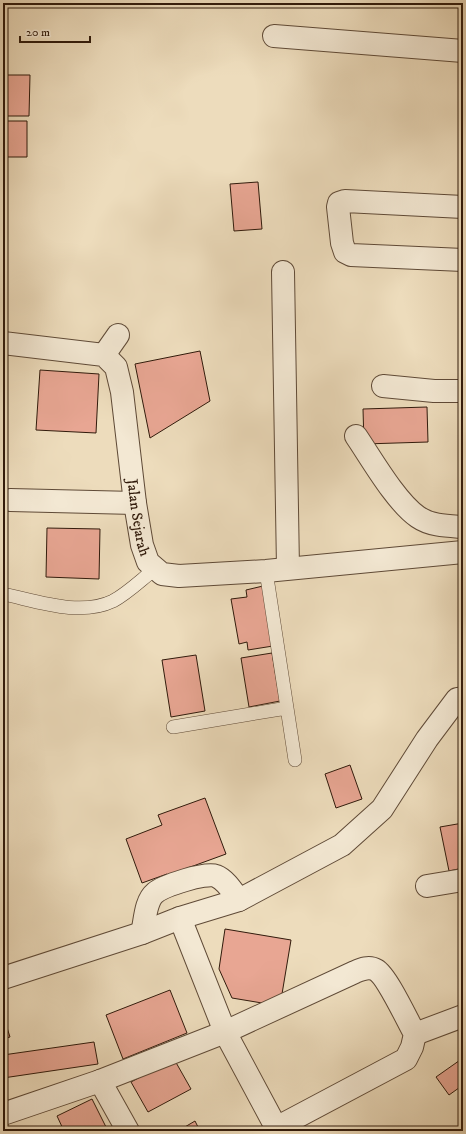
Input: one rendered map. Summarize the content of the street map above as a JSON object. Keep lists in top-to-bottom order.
{
  "streets": {
    "street": ["Jalan Sejarah"]
  },
  "scale_bar": "20 m"
}
